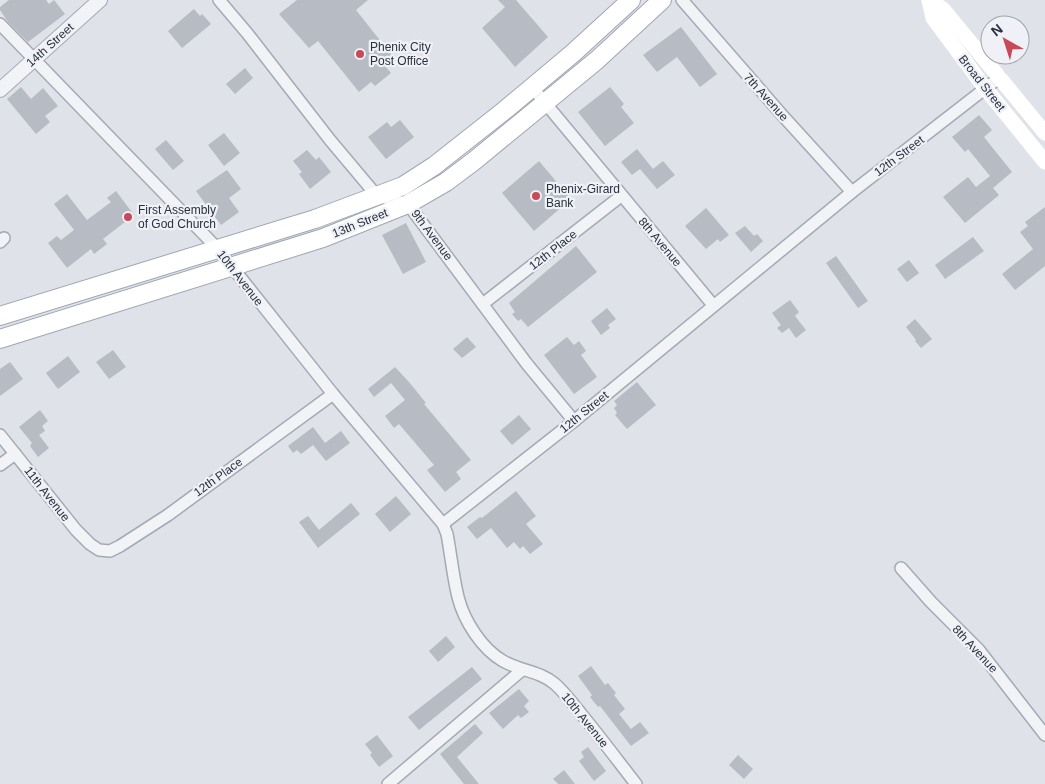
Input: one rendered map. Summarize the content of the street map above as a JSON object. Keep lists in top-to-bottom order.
{
  "streets": {
    "main road": ["Broad Street", "13th Street"],
    "street": [
      "14th Street",
      "7th Avenue",
      "12th Street",
      "9th Avenue",
      "8th Avenue",
      "12th Place",
      "10th Avenue",
      "11th Avenue"
    ]
  },
  "crossings": [
    ["14th Street", "10th Avenue"],
    ["Broad Street", "12th Street"],
    ["7th Avenue", "12th Street"],
    ["12th Street", "9th Avenue"],
    ["12th Street", "8th Avenue"],
    ["12th Street", "10th Avenue"],
    ["13th Street", "9th Avenue"],
    ["13th Street", "8th Avenue"],
    ["13th Street", "10th Avenue"],
    ["9th Avenue", "12th Place"],
    ["8th Avenue", "12th Place"],
    ["12th Place", "10th Avenue"],
    ["12th Place", "11th Avenue"]
  ],
  "places": ["Phenix City Post Office", "Phenix-Girard Bank", "First Assembly of God Church"],
  "north": "top left"
}
